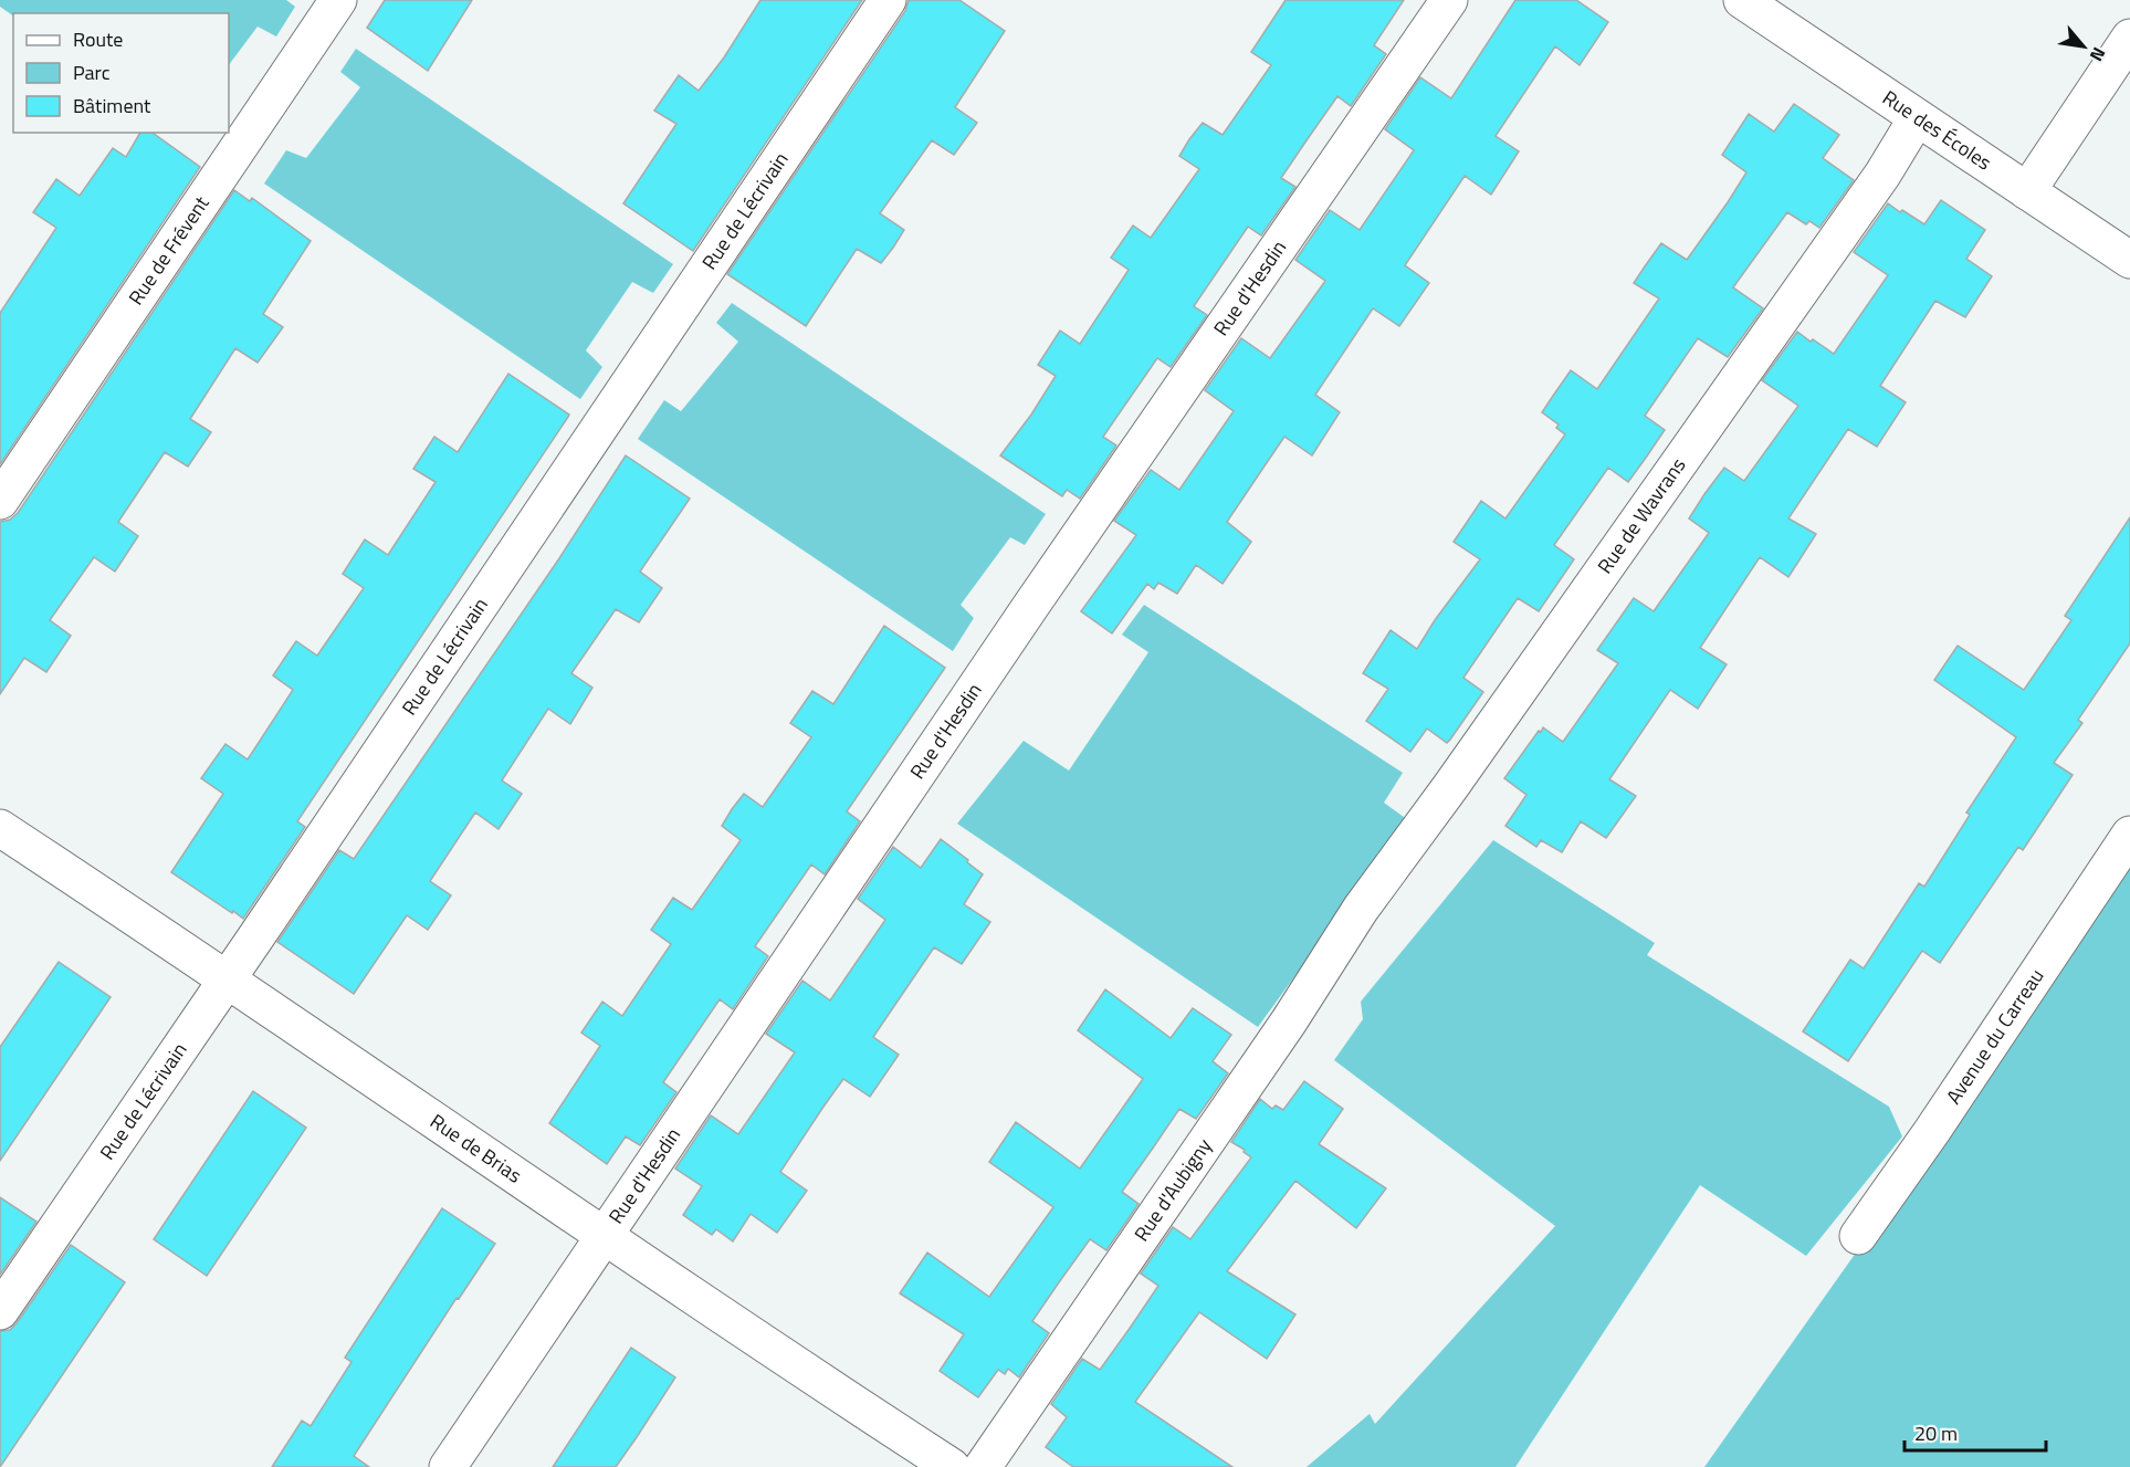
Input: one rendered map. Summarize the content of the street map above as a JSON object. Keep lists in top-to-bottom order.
{
  "streets": {
    "street": [
      "Rue des Écoles",
      "Rue de Lécrivain",
      "Rue de Frévent",
      "Rue d'Hesdin",
      "Rue de Wavrans",
      "Avenue du Carreau",
      "Rue de Brias",
      "Rue d'Aubigny"
    ]
  },
  "crossings": [
    ["Rue des Écoles", "Rue de Wavrans"],
    ["Rue de Lécrivain", "Rue de Brias"],
    ["Rue d'Hesdin", "Rue de Brias"],
    ["Rue de Wavrans", "Rue d'Aubigny"]
  ],
  "legend": ["Route", "Parc", "Bâtiment"],
  "scale_bar": "20 m",
  "north": "bottom right"
}
